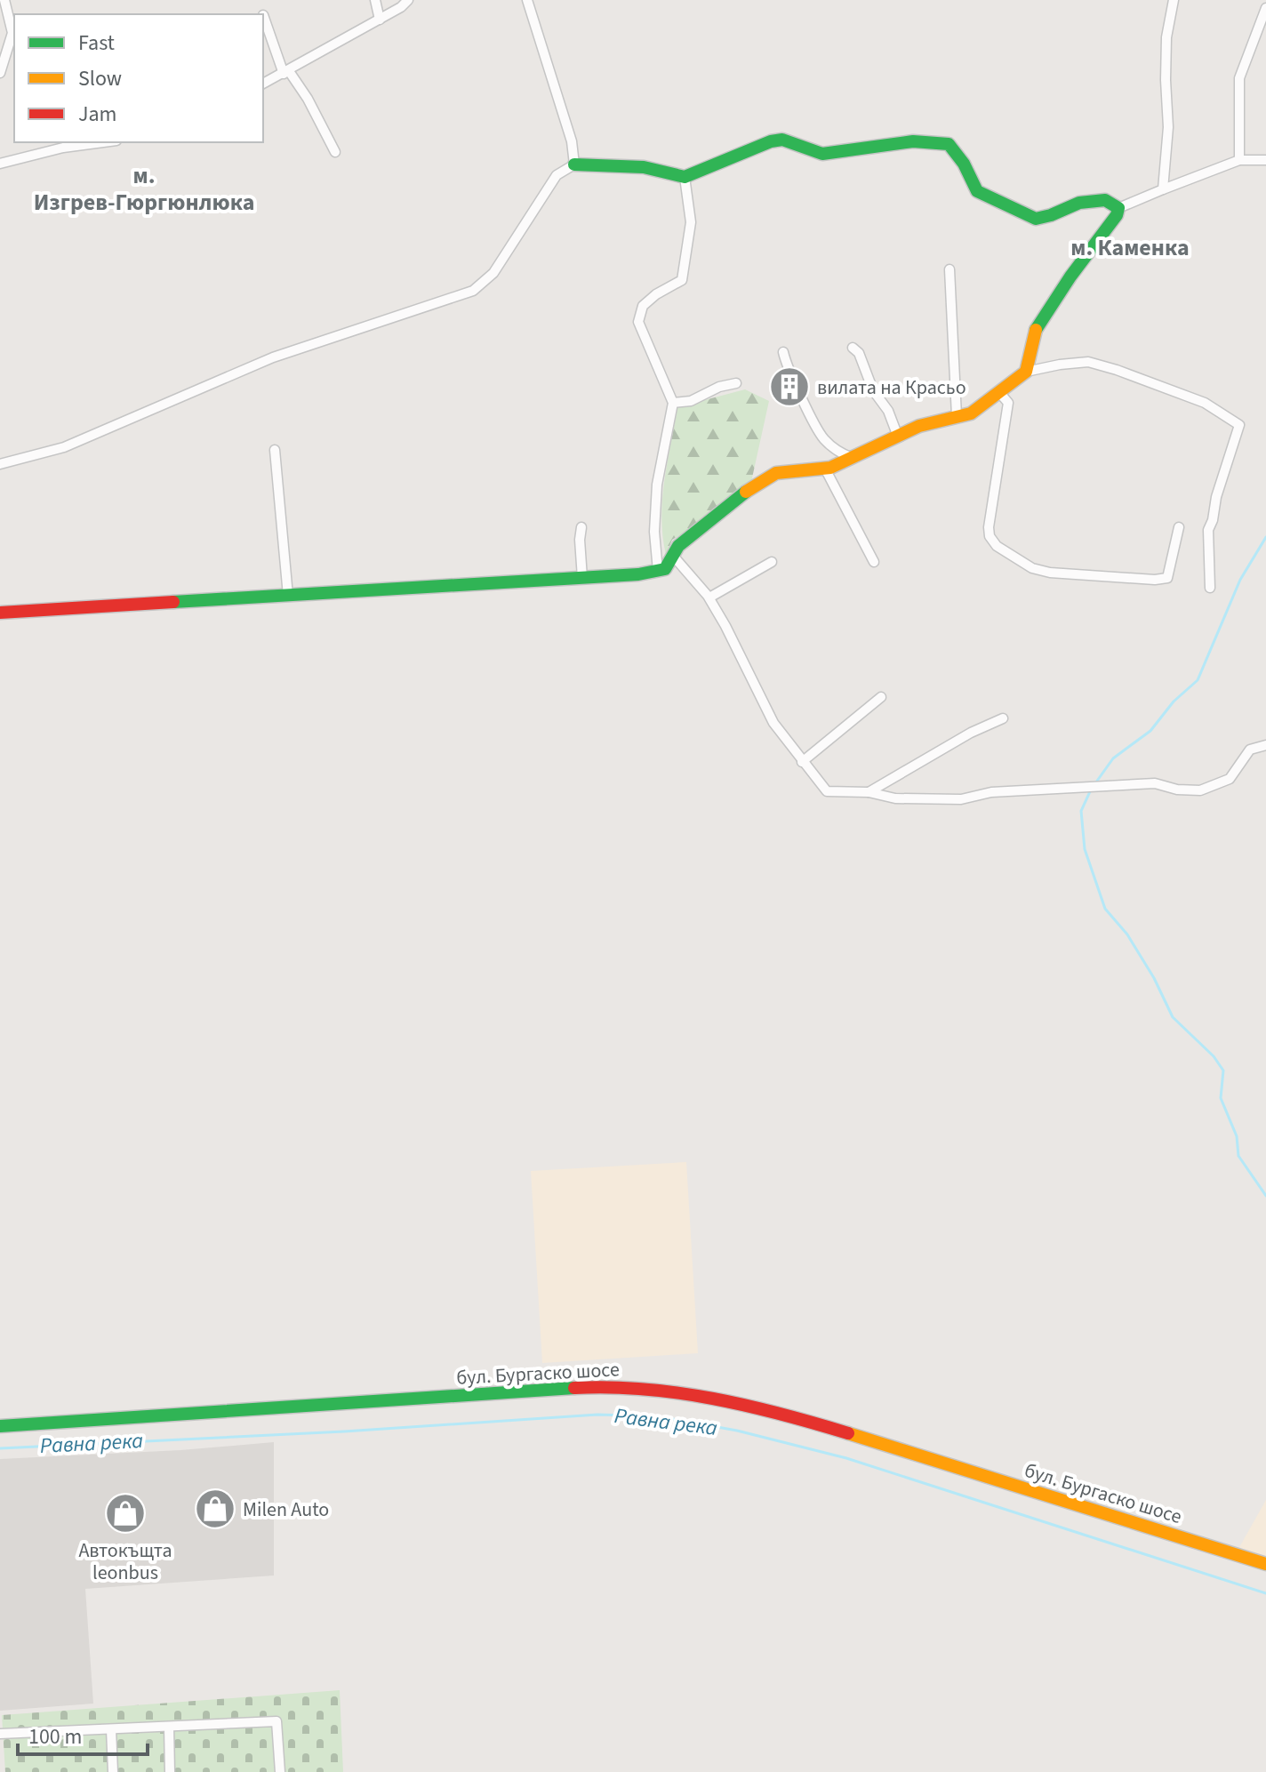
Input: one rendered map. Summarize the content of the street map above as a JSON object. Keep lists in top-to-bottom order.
{
  "streets": {
    "street": ["бул. Бургаско шосе"]
  },
  "districts": ["м. Изгрев-Гюргюнлюка", "м. Каменка"],
  "water": ["Равна река"],
  "places": {
    "building": ["вилата на Красьо"],
    "shop": ["Milen Auto", "Автокъщта leonbus"]
  },
  "legend": ["Fast", "Slow", "Jam"],
  "scale_bar": "100 m"
}
